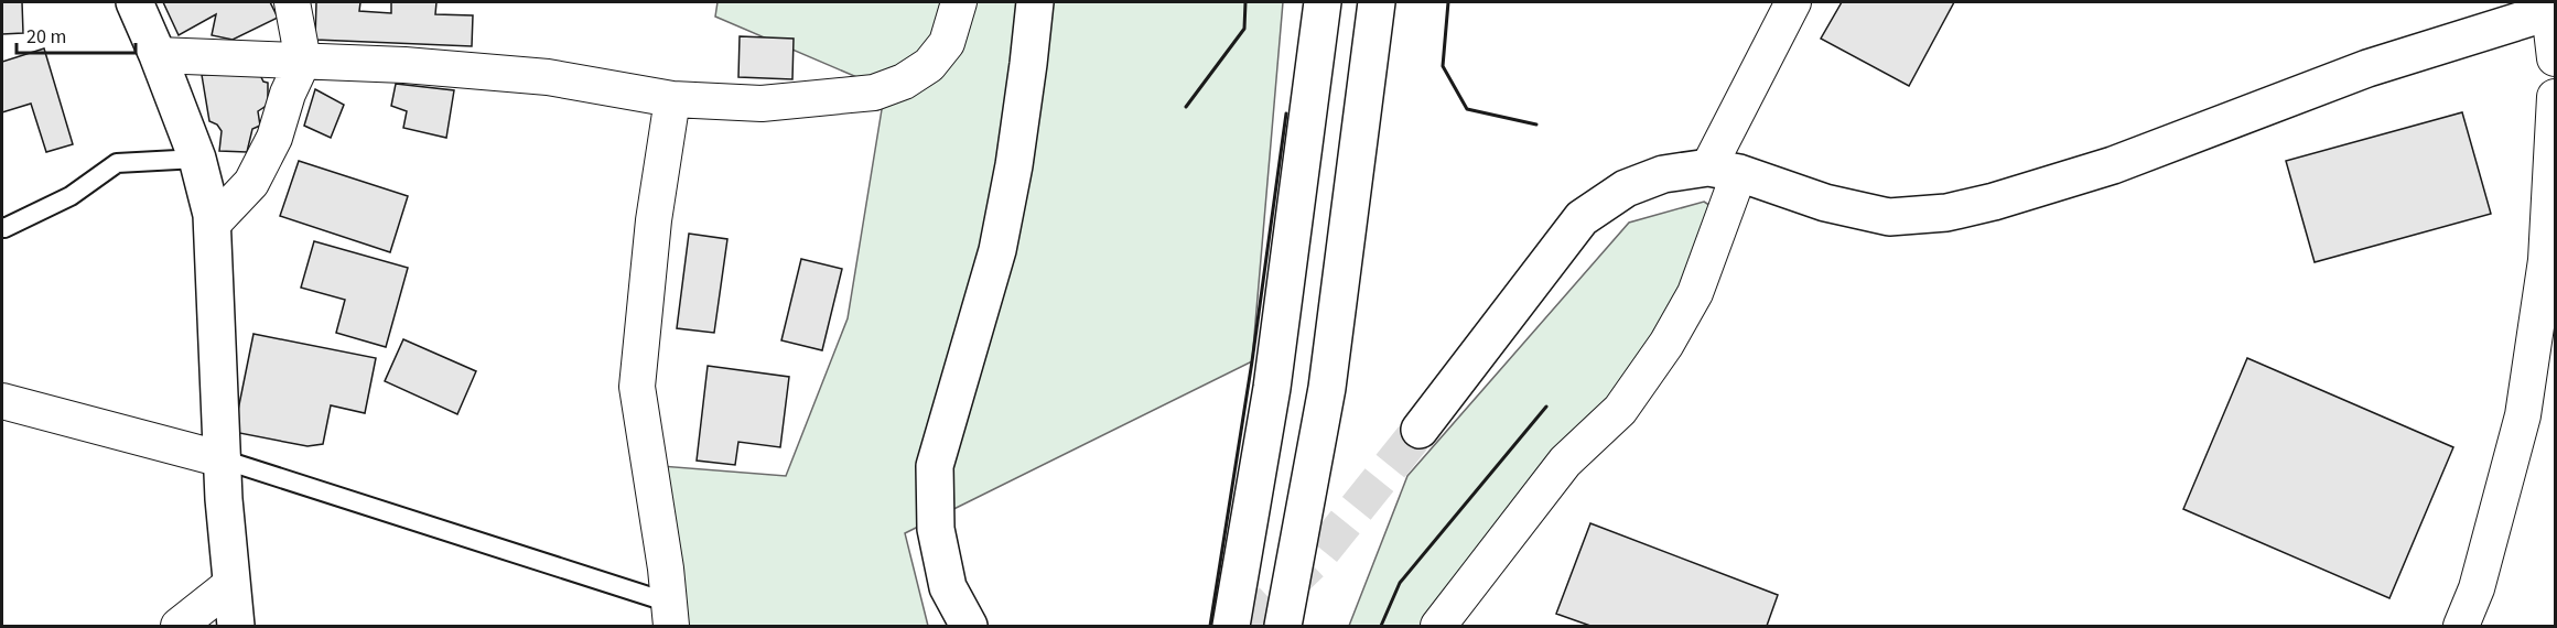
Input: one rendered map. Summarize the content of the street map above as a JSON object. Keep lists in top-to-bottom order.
{
  "scale_bar": "20 m"
}
